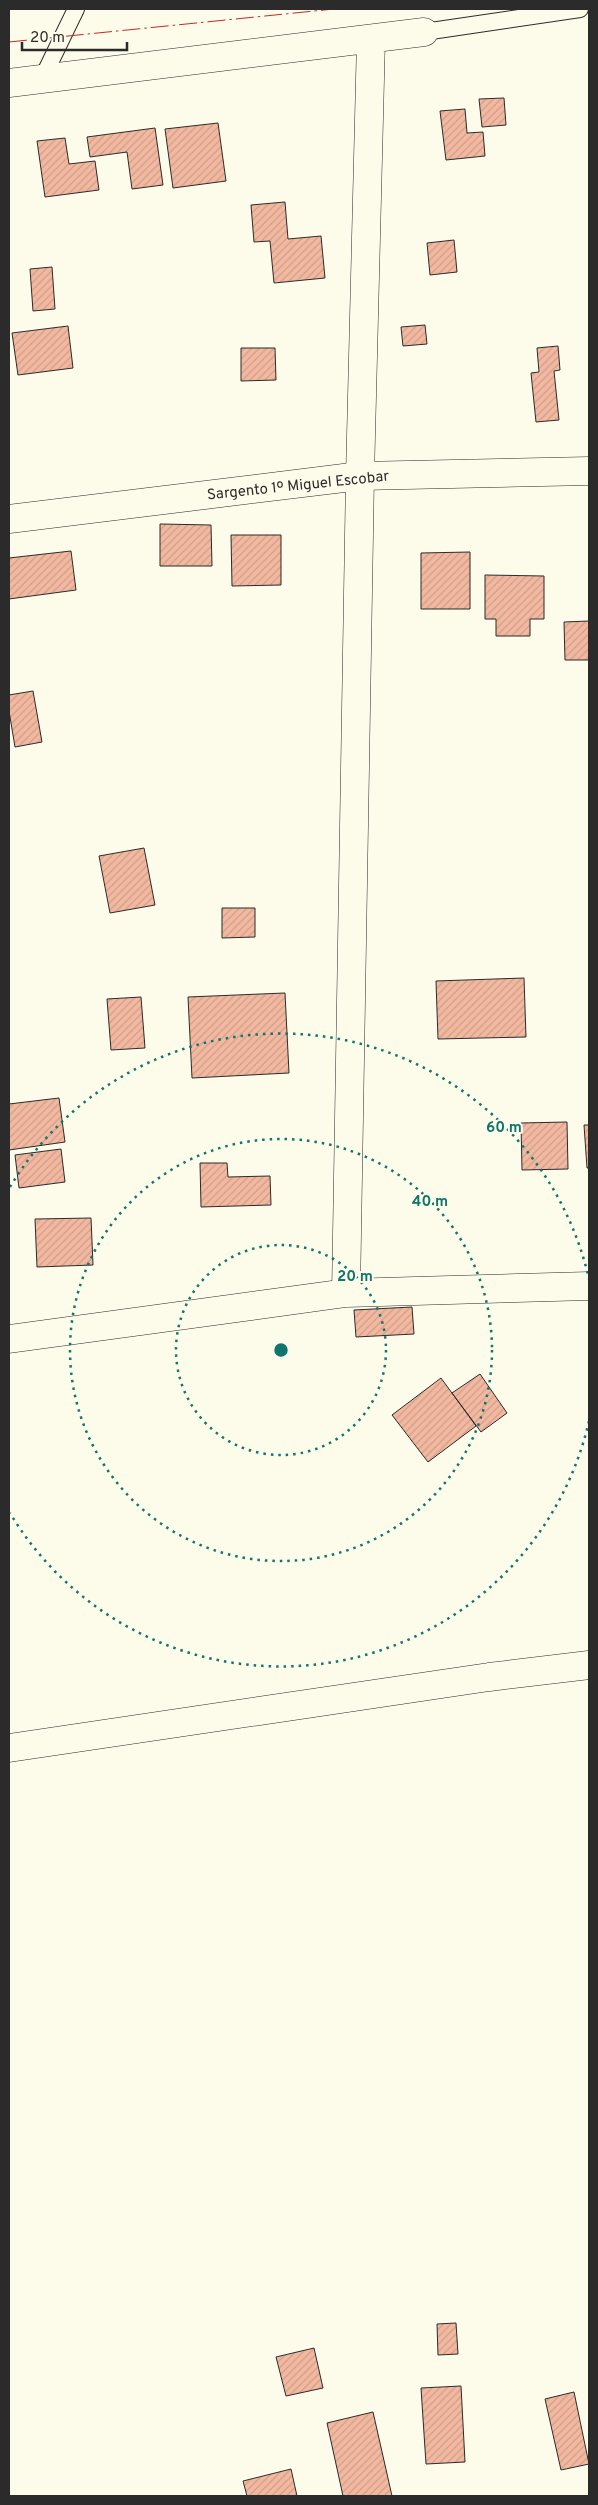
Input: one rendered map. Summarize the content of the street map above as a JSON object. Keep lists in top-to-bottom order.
{
  "streets": {
    "street": ["Sargento 1º Miguel Escobar"]
  },
  "scale_bar": "20 m",
  "rings": ["60 m", "40 m", "20 m"]
}
